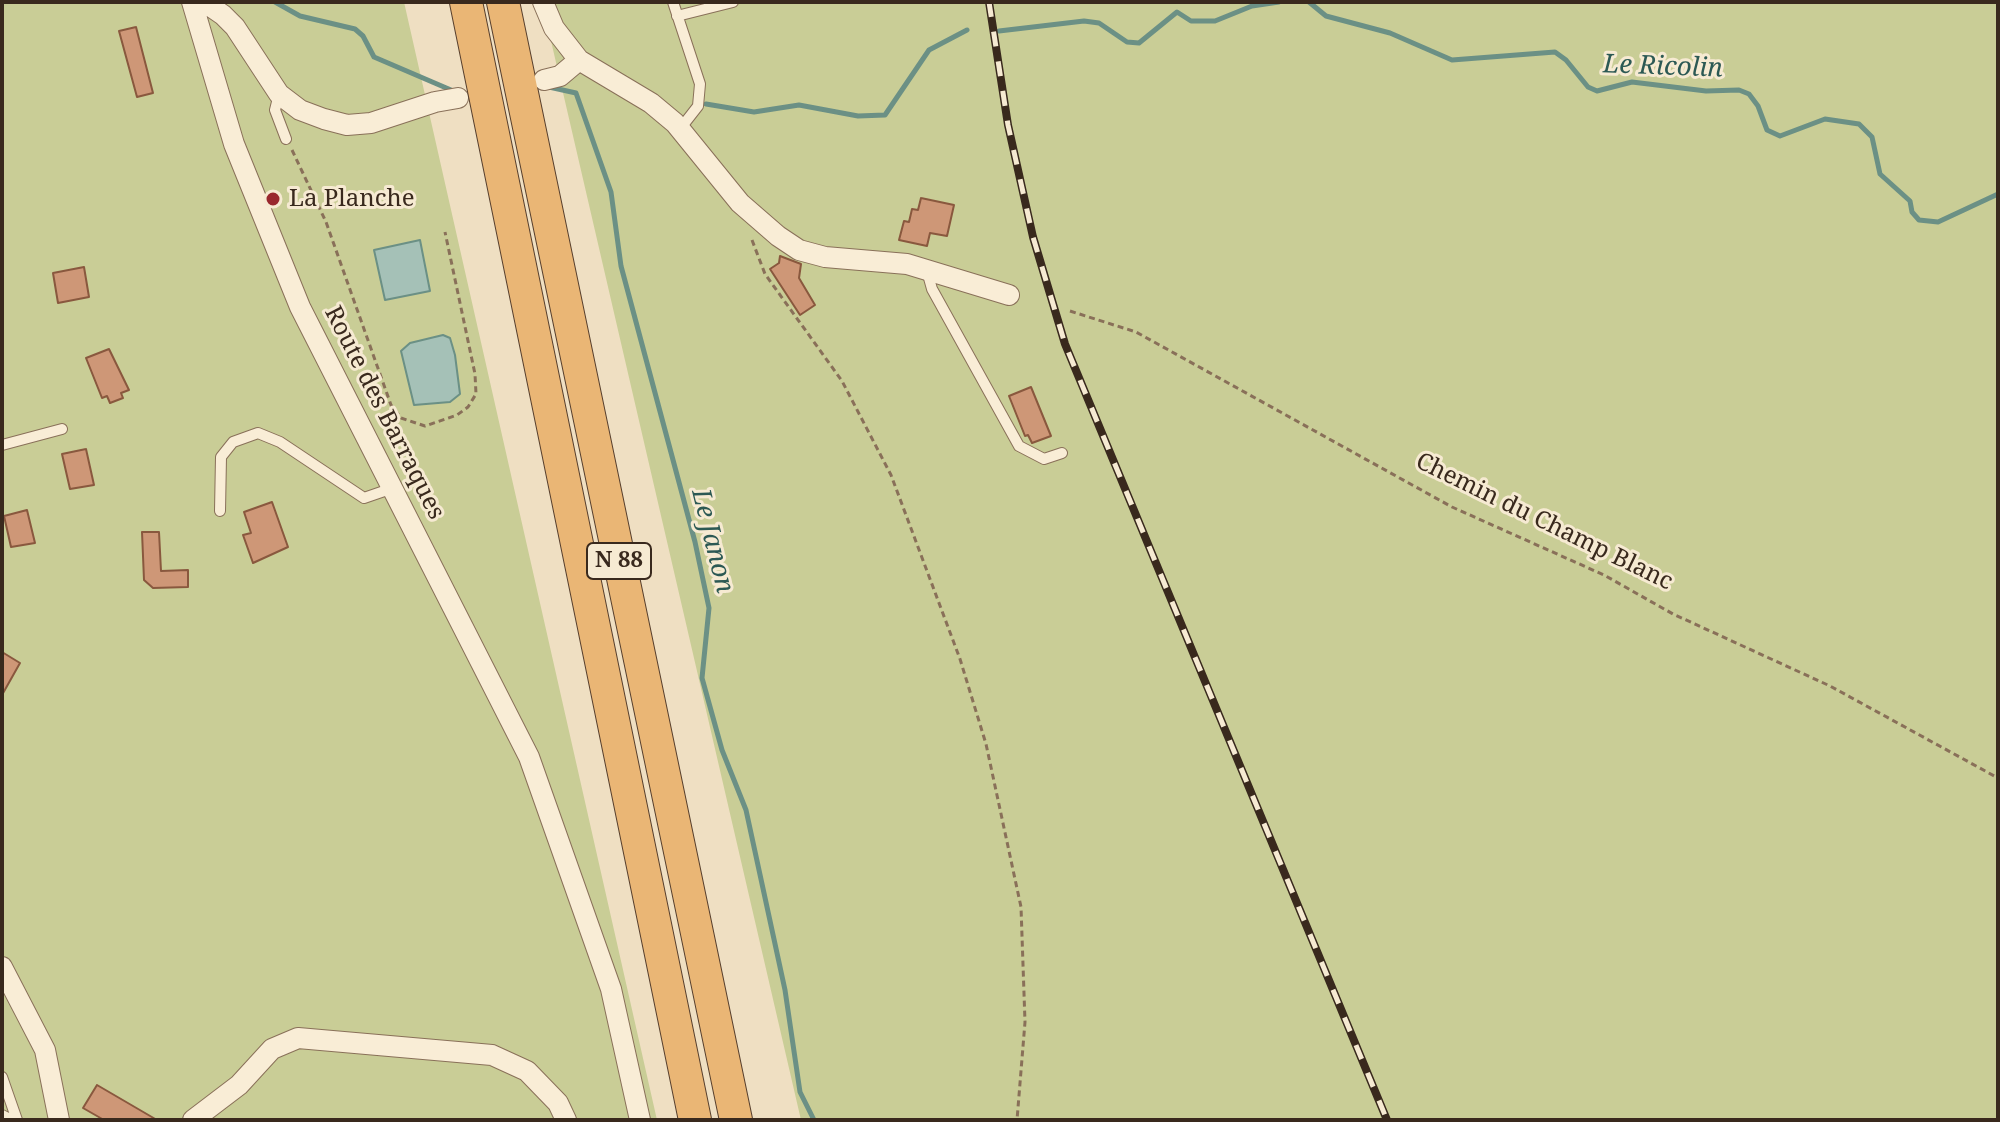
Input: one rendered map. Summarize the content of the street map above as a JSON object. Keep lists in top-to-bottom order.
{
  "streets": {
    "highway": ["N 88"],
    "street": ["Route des Barraques"],
    "path": ["Chemin du Champ Blanc"]
  },
  "water": ["Le Ricolin", "Le Janon"],
  "places": ["La Planche"]
}
